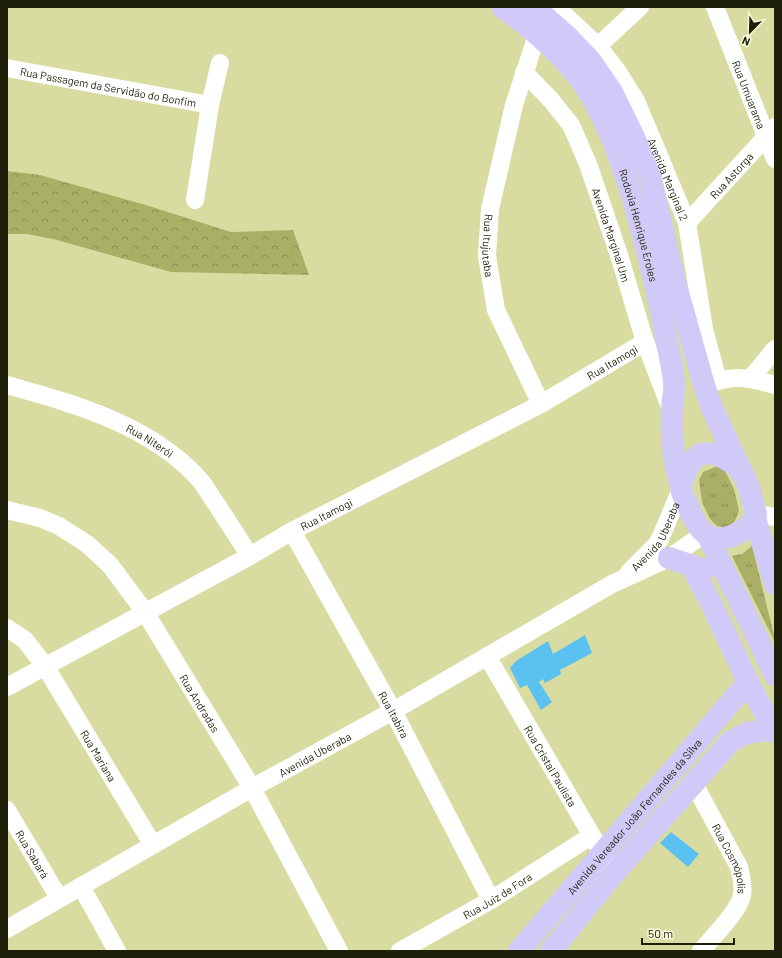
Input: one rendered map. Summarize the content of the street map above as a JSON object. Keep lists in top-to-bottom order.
{
  "streets": {
    "main road": ["Rodovia Henrique Eroles", "Avenida Vereador João Fernandes da Silva"],
    "street": [
      "Rua Passagem da Servidão do Bonfim",
      "Rua Umuarama",
      "Rua Astorga",
      "Avenida Marginal 2",
      "Avenida Marginal Um",
      "Rua Itujutaba",
      "Rua Itamogi",
      "Rua Niterói",
      "Avenida Uberaba",
      "Rua Andradas",
      "Rua Itabira",
      "Rua Mariana",
      "Rua Cristal Paulista",
      "Rua Sabará",
      "Rua Cosmópolis",
      "Rua Juiz de Fora"
    ]
  },
  "crossings": [
    ["Rua Umuarama", "Rua Astorga"],
    ["Rua Astorga", "Avenida Marginal 2"],
    ["Avenida Marginal 2", "Rodovia Henrique Eroles"],
    ["Rodovia Henrique Eroles", "Avenida Marginal Um"],
    ["Rodovia Henrique Eroles", "Rua Itujutaba"],
    ["Rodovia Henrique Eroles", "Avenida Uberaba"],
    ["Avenida Marginal Um", "Rua Itujutaba"],
    ["Avenida Marginal Um", "Rua Itamogi"],
    ["Rua Itujutaba", "Rua Itamogi"],
    ["Rua Itamogi", "Rua Niterói"],
    ["Rua Itamogi", "Rua Andradas"],
    ["Rua Itamogi", "Rua Itabira"],
    ["Rua Itamogi", "Rua Mariana"],
    ["Avenida Uberaba", "Rua Andradas"],
    ["Avenida Uberaba", "Rua Itabira"],
    ["Avenida Uberaba", "Rua Mariana"],
    ["Avenida Uberaba", "Rua Cristal Paulista"],
    ["Avenida Uberaba", "Rua Sabará"],
    ["Rua Itabira", "Rua Juiz de Fora"],
    ["Rua Cristal Paulista", "Avenida Vereador João Fernandes da Silva"],
    ["Rua Cristal Paulista", "Rua Juiz de Fora"],
    ["Avenida Vereador João Fernandes da Silva", "Rua Cosmópolis"],
    ["Avenida Vereador João Fernandes da Silva", "Rua Juiz de Fora"]
  ],
  "scale_bar": "50 m",
  "north": "bottom left"
}
